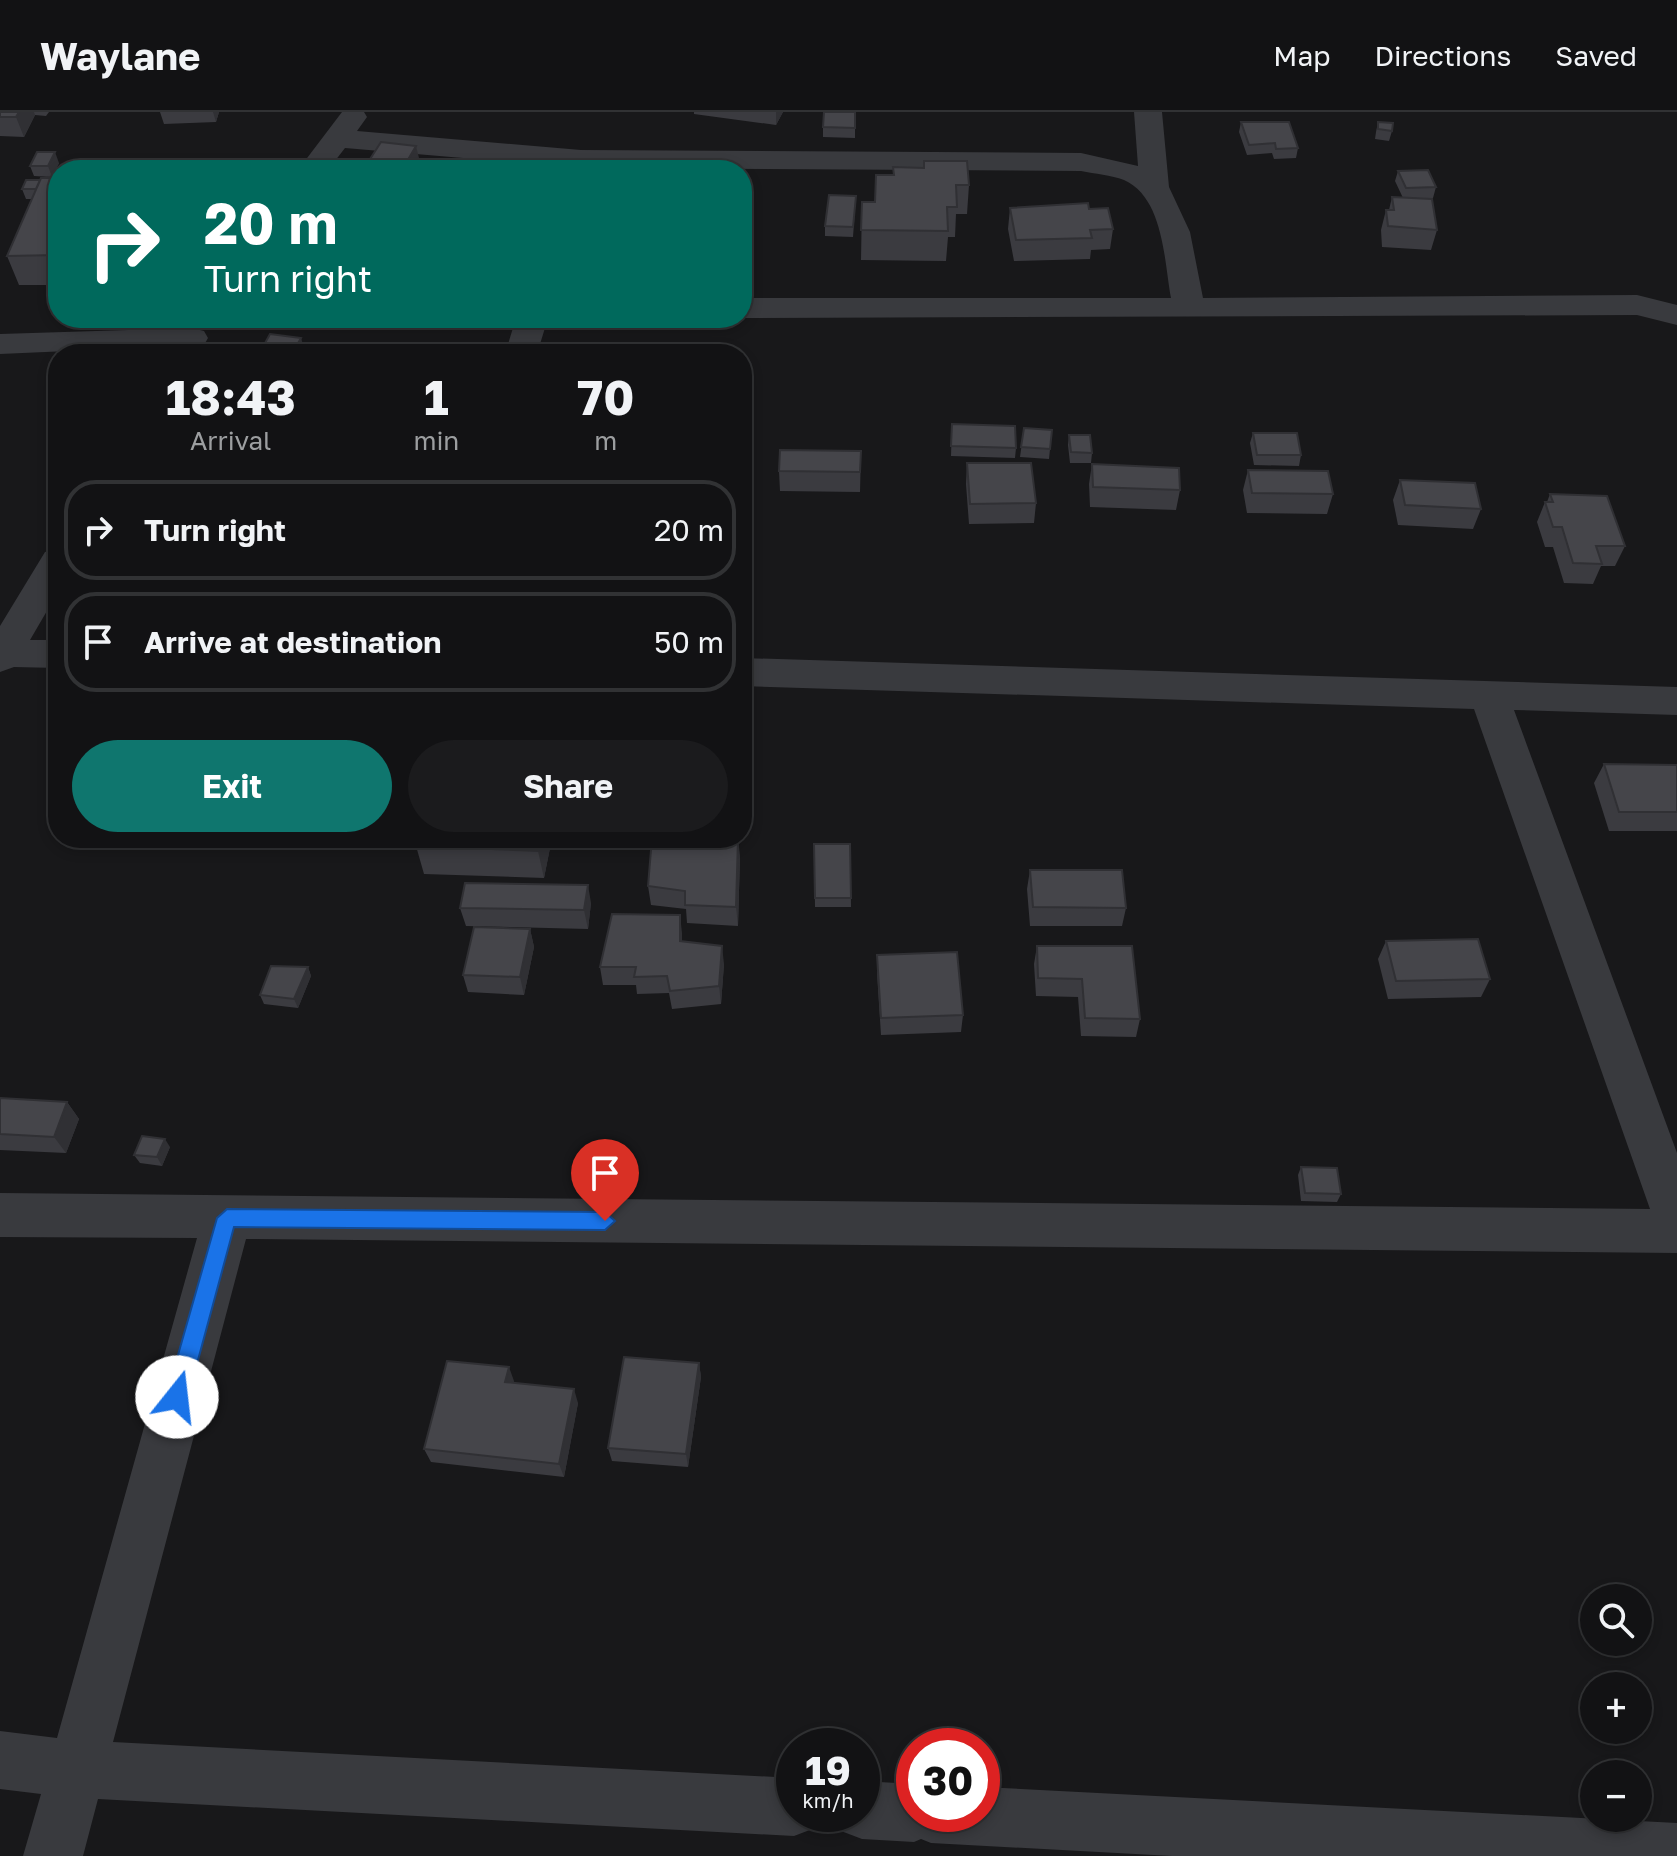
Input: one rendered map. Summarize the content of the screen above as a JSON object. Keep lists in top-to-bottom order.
{
  "page": {
    "header": "Waylane",
    "nav": ["Map", "Directions", "Saved"],
    "turn": ["20 m", "Turn right"],
    "eta": [
      "18:43",
      "Arrival",
      "1",
      "min",
      "70",
      "m"
    ],
    "list": [
      {
        "name": "Turn right",
        "value": "20 m"
      },
      {
        "name": "Arrive at destination",
        "value": "50 m"
      }
    ],
    "buttons": ["Exit", "Share"],
    "map_buttons": ["+", "−"],
    "speed": "19 km/h",
    "limit": "30"
  }
}
